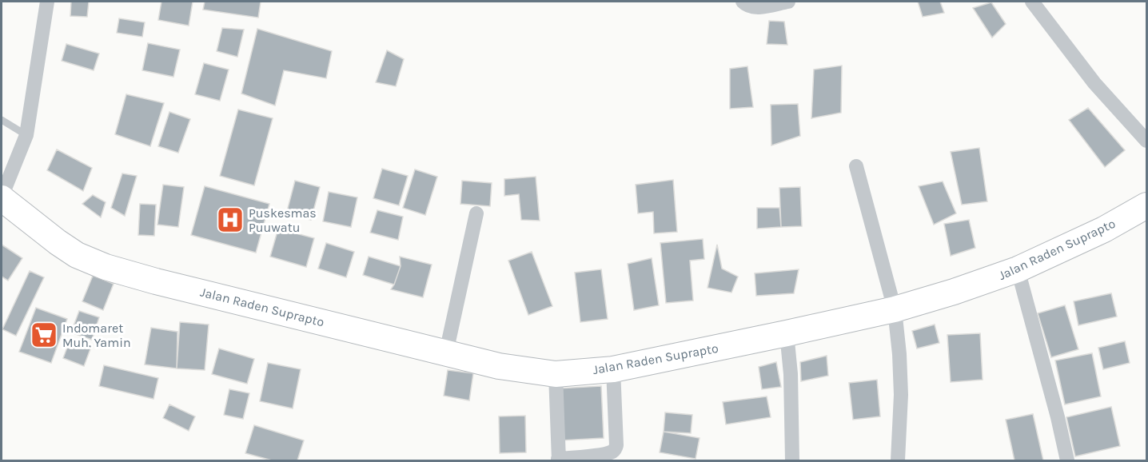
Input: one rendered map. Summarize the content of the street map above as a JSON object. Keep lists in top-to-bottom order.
{
  "streets": {
    "highway": ["Jalan Raden Suprapto"]
  },
  "places": {
    "hospital": ["Puskesmas Puuwatu"],
    "supermarket": ["Indomaret Muh. Yamin"]
  }
}
